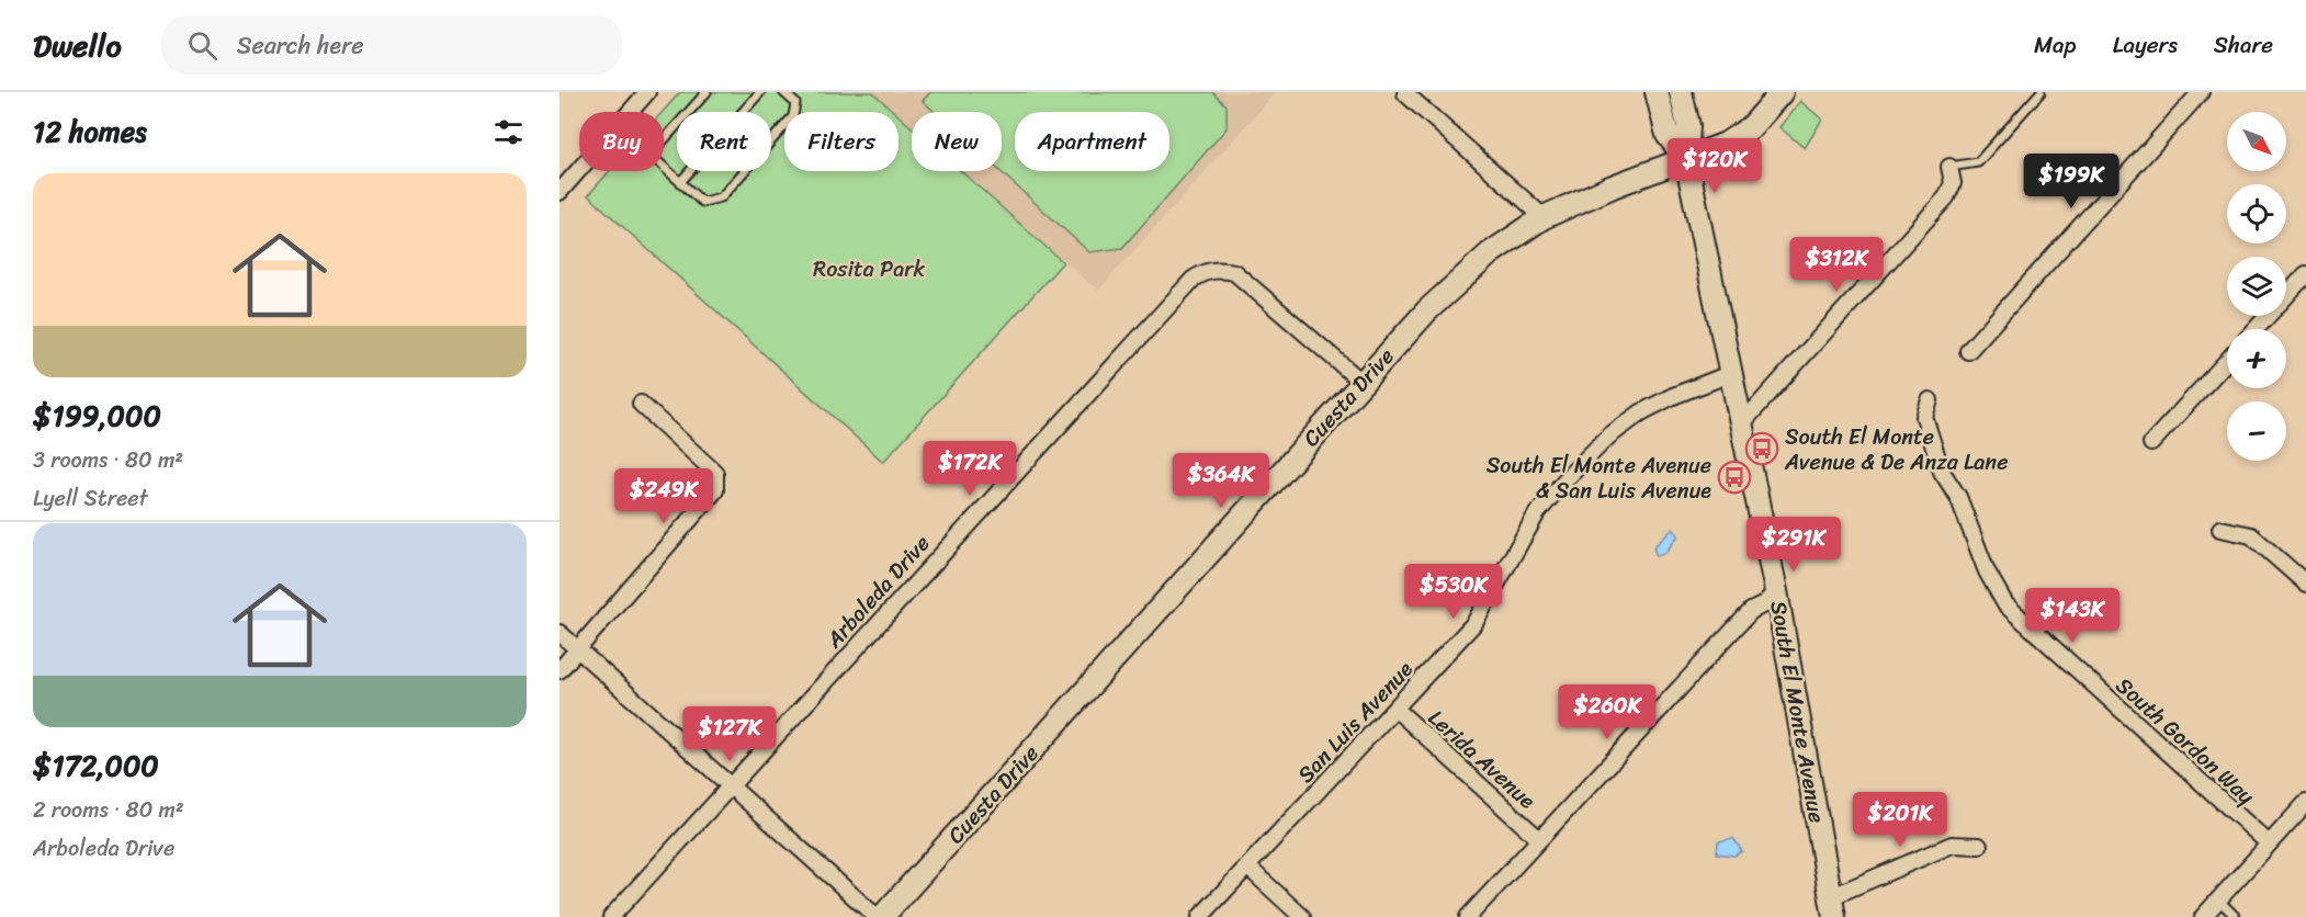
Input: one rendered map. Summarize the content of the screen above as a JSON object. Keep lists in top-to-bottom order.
{
  "streets": {
    "street": [
      "Cuesta Drive",
      "Arboleda Drive",
      "South El Monte Avenue",
      "San Luis Avenue",
      "South Gordon Way",
      "Lerida Avenue"
    ]
  },
  "crossings": [
    ["Cuesta Drive", "Arboleda Drive"],
    ["Cuesta Drive", "South El Monte Avenue"],
    ["South El Monte Avenue", "San Luis Avenue"],
    ["San Luis Avenue", "Lerida Avenue"]
  ],
  "parks": ["Rosita Park"],
  "places": {
    "bus stop": ["South El Monte Avenue & De Anza Lane", "South El Monte Avenue & San Luis Avenue"]
  },
  "north": "bottom right",
  "page": {
    "header": "Dwello",
    "search": "Search here",
    "nav": ["Map", "Layers", "Share"],
    "heading": "12 homes",
    "map_buttons": ["+", "−"],
    "chip": [
      "Buy",
      "Rent",
      "Filters",
      "New",
      "Apartment"
    ],
    "price": [
      "$120K",
      "$199K",
      "$312K",
      "$172K",
      "$364K",
      "$249K",
      "$291K",
      "$530K",
      "$143K",
      "$260K",
      "$127K",
      "$201K"
    ],
    "list": [
      {
        "name": "$199,000",
        "note": "3 rooms · 80 m² · Lyell Street"
      },
      {
        "name": "$172,000",
        "note": "2 rooms · 80 m² · Arboleda Drive"
      }
    ]
  }
}
